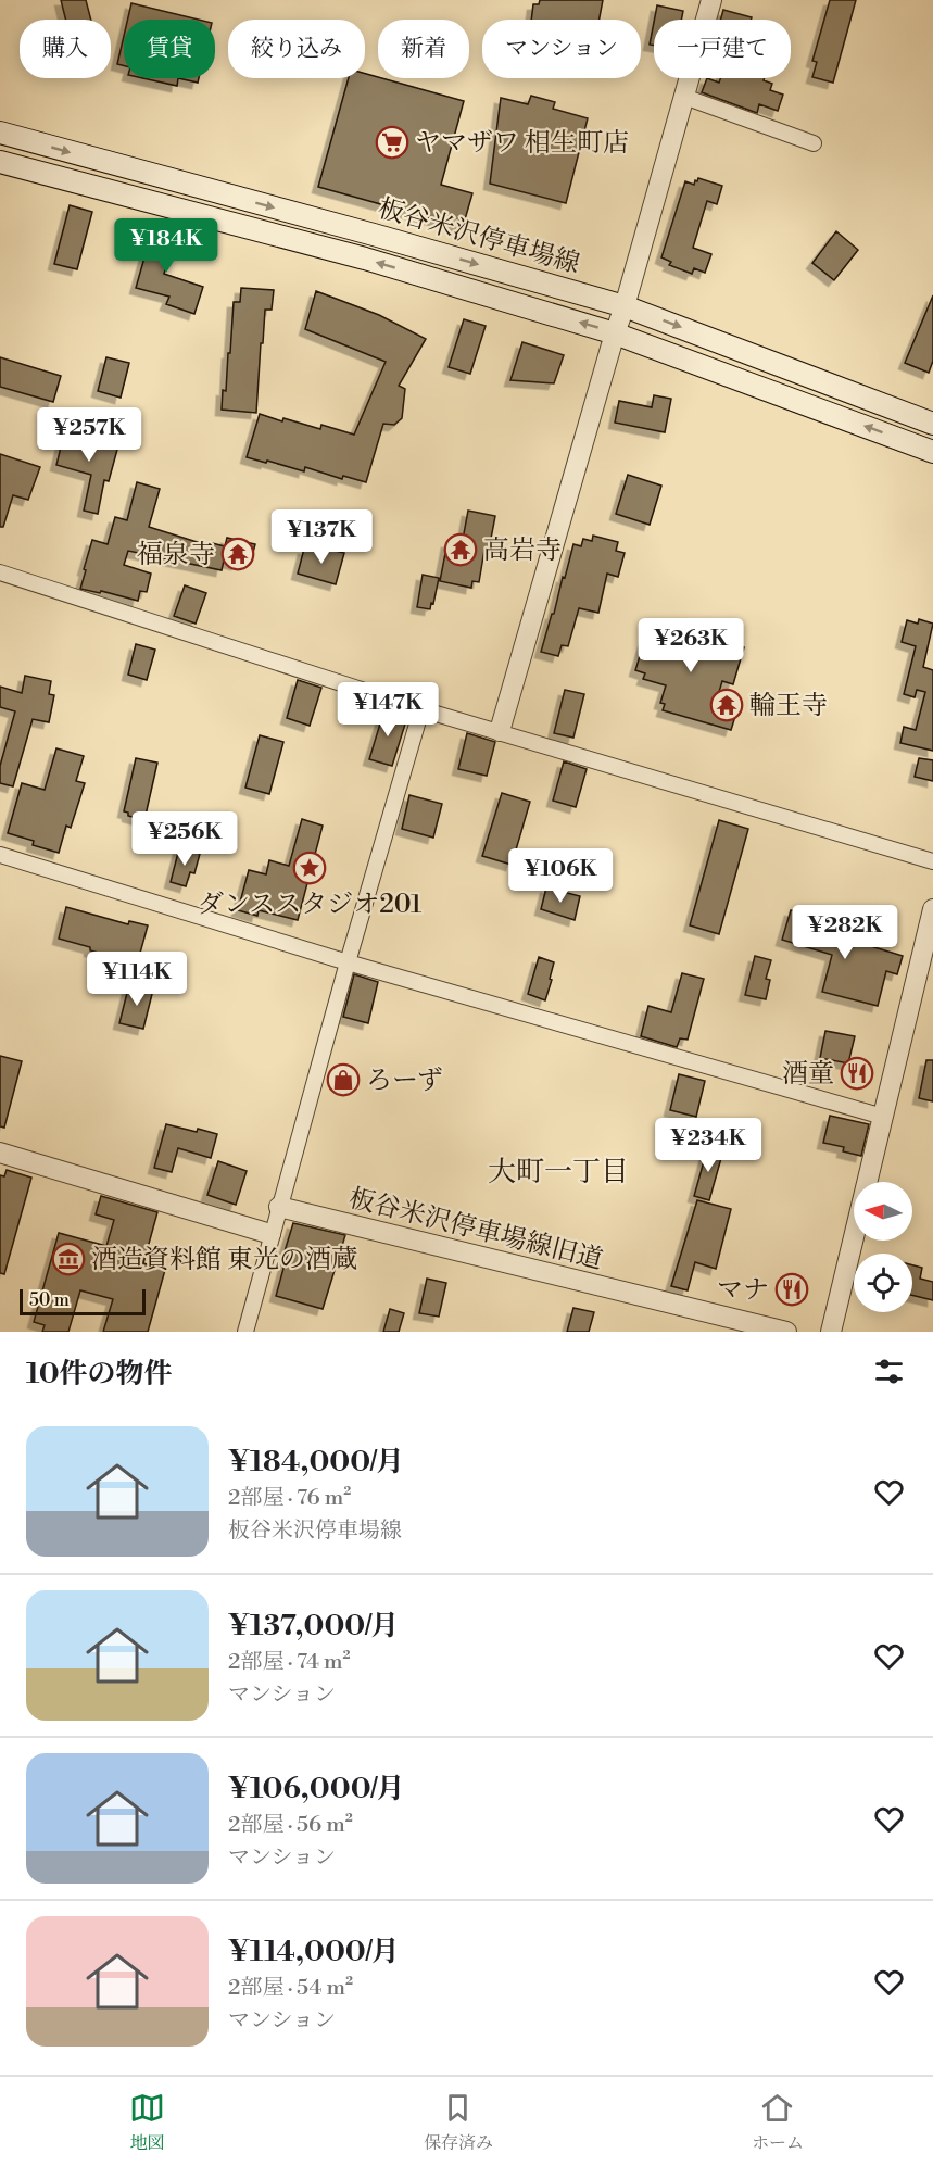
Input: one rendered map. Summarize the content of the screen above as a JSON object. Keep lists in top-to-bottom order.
{
  "streets": {
    "main road": ["板谷米沢停車場線"],
    "street": ["板谷米沢停車場線旧道"]
  },
  "districts": ["大町一丁目"],
  "places": {
    "supermarket": ["ヤマザワ 相生町店"],
    "temple": ["高岩寺", "福泉寺", "輪王寺"],
    "place": ["ダンススタジオ201"],
    "restaurant": ["酒童", "マナ"],
    "shop": ["ろーず"],
    "museum": ["酒造資料館 東光の酒蔵"]
  },
  "scale_bar": "50 m",
  "north": "left",
  "page": {
    "chip": [
      "購入",
      "賃貸",
      "絞り込み",
      "新着",
      "マンション",
      "一戸建て"
    ],
    "price": [
      "¥184K",
      "¥257K",
      "¥137K",
      "¥263K",
      "¥147K",
      "¥256K",
      "¥106K",
      "¥282K",
      "¥114K",
      "¥234K"
    ],
    "scale": "50 m",
    "heading": "10件の物件",
    "list": [
      {
        "name": "¥184,000/月",
        "note": "2部屋 · 76 m² · 板谷米沢停車場線"
      },
      {
        "name": "¥137,000/月",
        "note": "2部屋 · 74 m² · マンション"
      },
      {
        "name": "¥106,000/月",
        "note": "2部屋 · 56 m² · マンション"
      },
      {
        "name": "¥114,000/月",
        "note": "2部屋 · 54 m² · マンション"
      }
    ],
    "tabs": ["地図", "保存済み", "ホーム"]
  }
}
